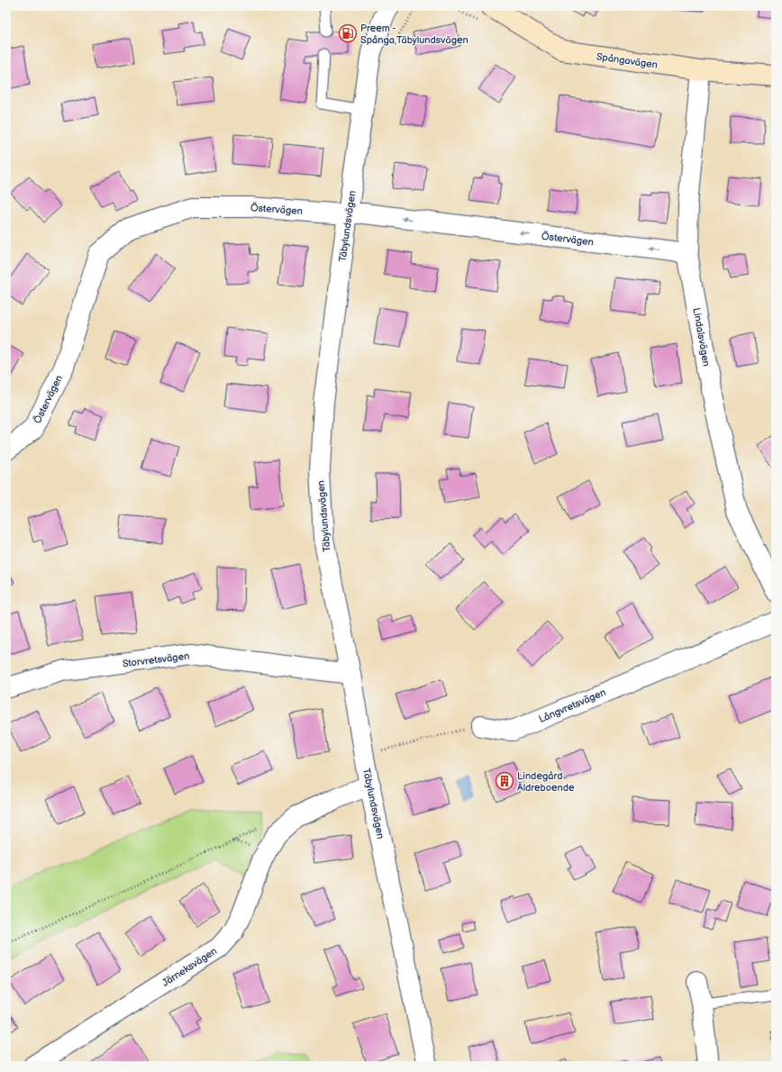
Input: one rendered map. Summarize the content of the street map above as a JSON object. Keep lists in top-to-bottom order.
{
  "streets": {
    "street": [
      "Spångavägen",
      "Östervägen",
      "Täbylundsvägen",
      "Lindalsvägen",
      "Storvretsvägen",
      "Långvretsvägen",
      "Järneksvägen"
    ]
  },
  "crossings": [
    ["Spångavägen", "Lindalsvägen"],
    ["Östervägen", "Täbylundsvägen"],
    ["Östervägen", "Lindalsvägen"],
    ["Täbylundsvägen", "Storvretsvägen"],
    ["Täbylundsvägen", "Järneksvägen"]
  ],
  "one_way": ["Östervägen"],
  "places": {
    "fuel station": ["Preem - Spånga,Täbylundsvägen"],
    "building": ["Lindegård Äldreboende"]
  }
}
